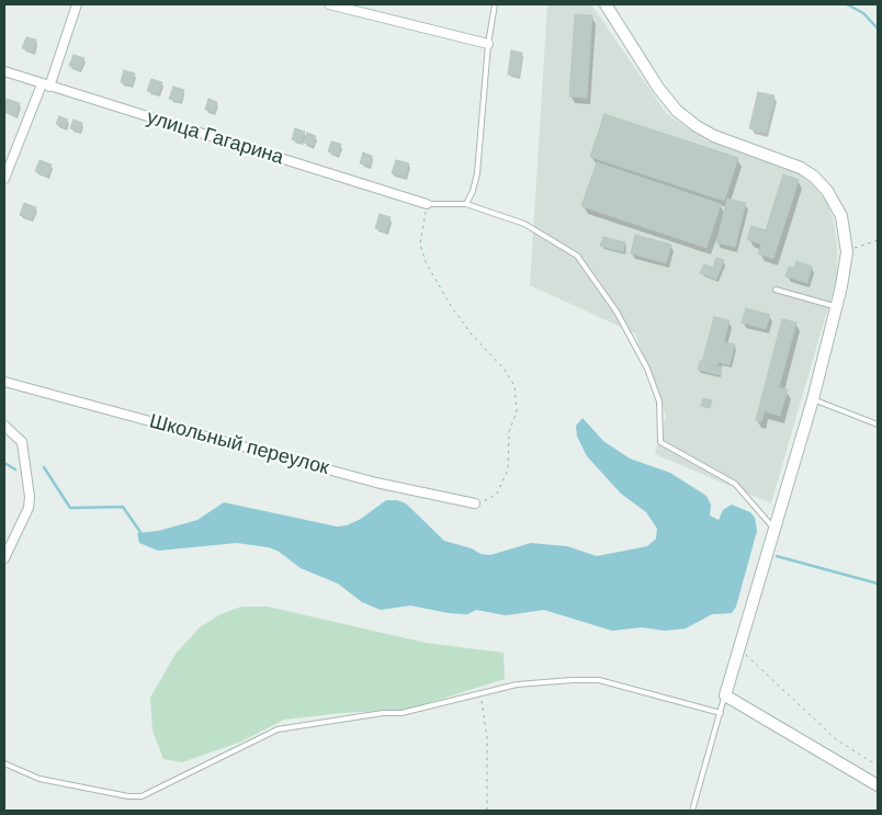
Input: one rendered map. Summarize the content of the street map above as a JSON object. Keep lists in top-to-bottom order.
{
  "streets": {
    "street": ["улица Гагарина", "Школьный переулок"]
  }
}
